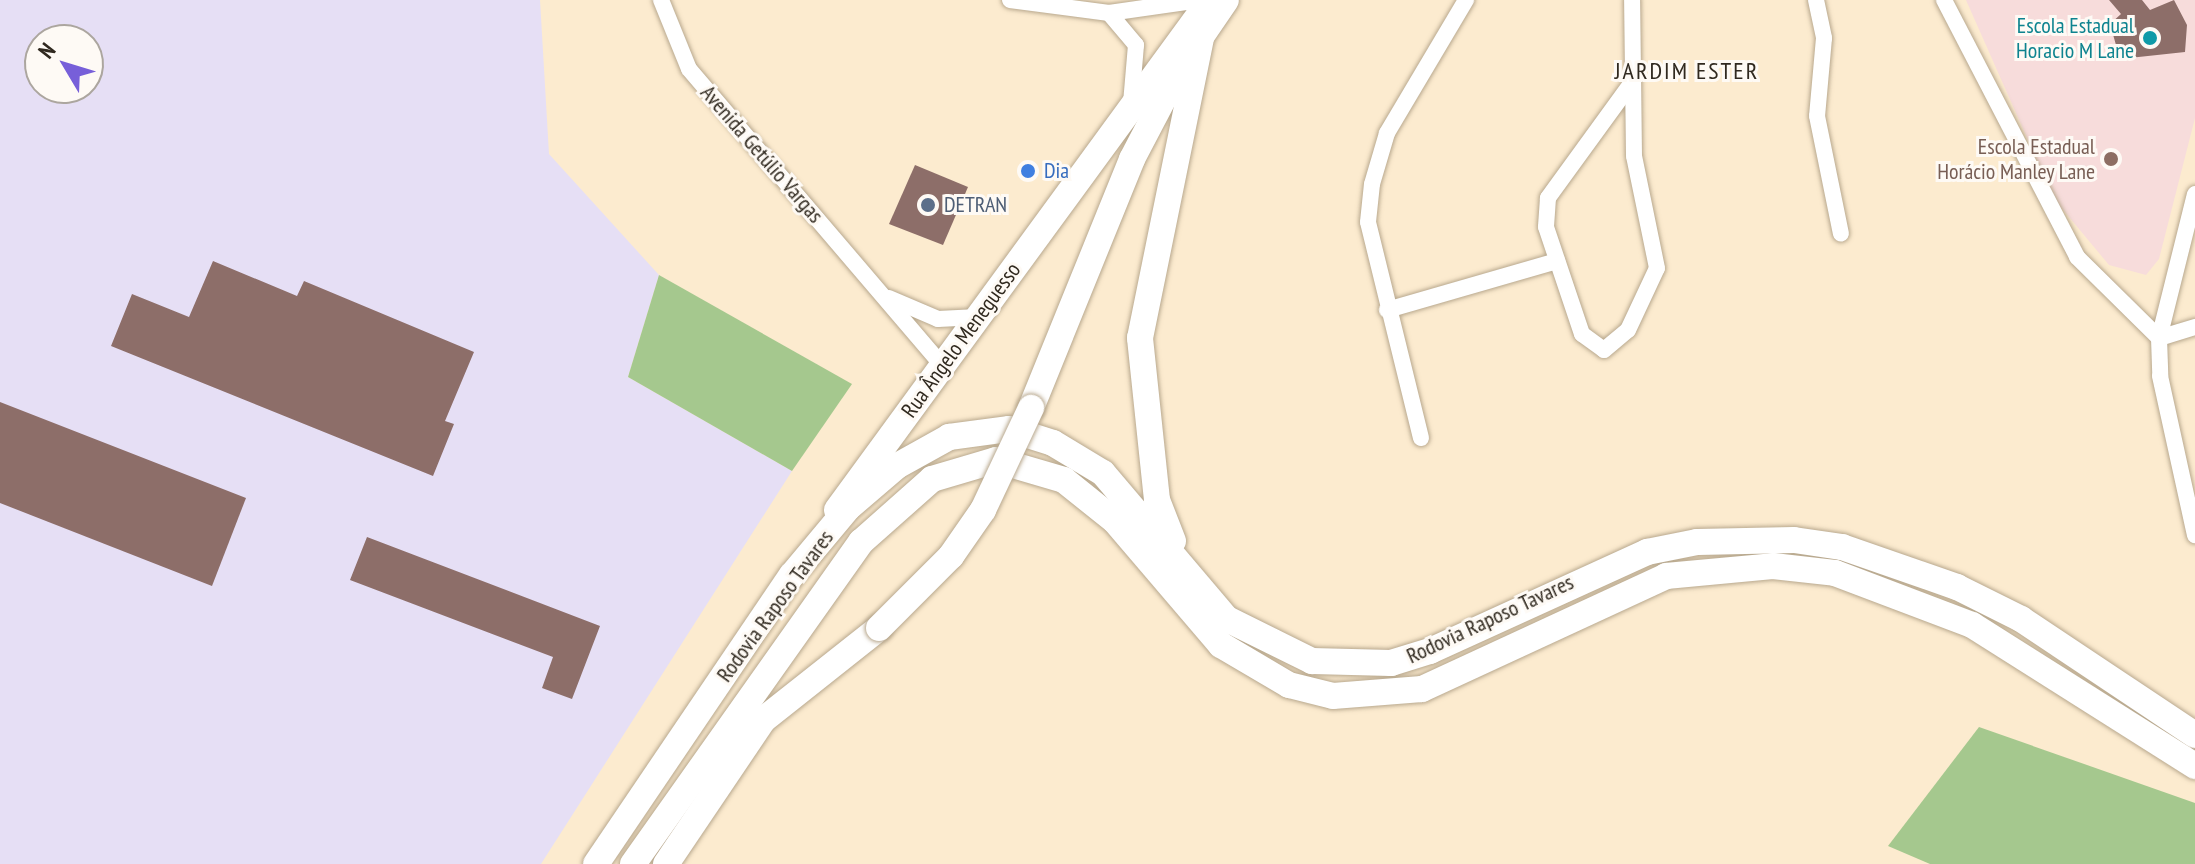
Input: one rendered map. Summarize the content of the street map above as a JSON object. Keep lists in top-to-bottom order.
{
  "streets": {
    "main road": ["Rua Ângelo Meneguesso", "Rodovia Raposo Tavares"],
    "street": ["Avenida Getúlio Vargas"]
  },
  "crossings": [
    ["Avenida Getúlio Vargas", "Rua Ângelo Meneguesso"],
    ["Rua Ângelo Meneguesso", "Rodovia Raposo Tavares"]
  ],
  "districts": ["JARDIM ESTER"],
  "places": [
    "Escola Estadual Horacio M Lane",
    "Escola Estadual Horácio Manley Lane",
    "Dia",
    "DETRAN"
  ],
  "north": "top left"
}
